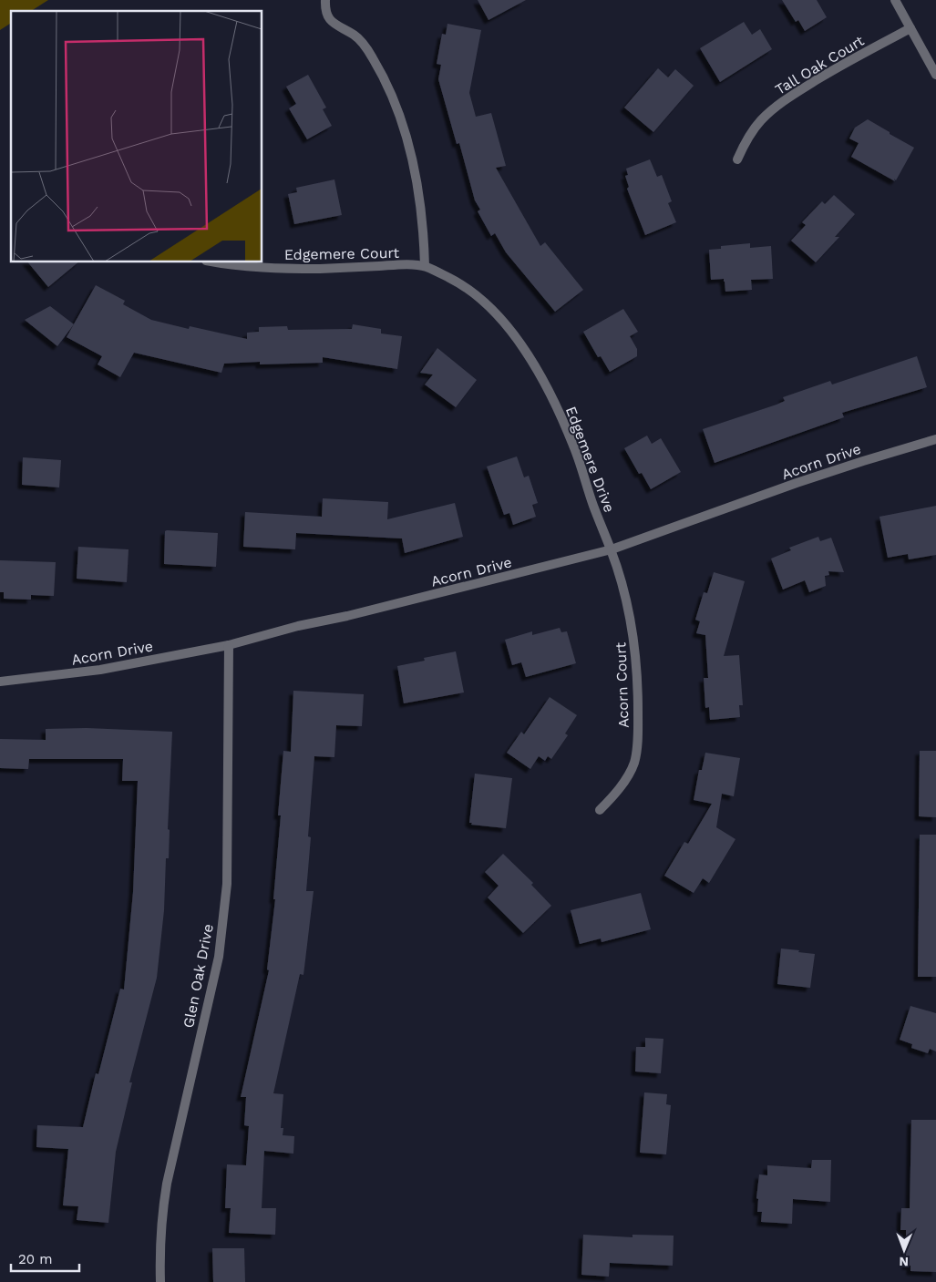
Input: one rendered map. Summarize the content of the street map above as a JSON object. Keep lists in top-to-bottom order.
{
  "streets": {
    "street": [
      "Tall Oak Court",
      "Edgemere Court",
      "Edgemere Drive",
      "Acorn Drive",
      "Acorn Court",
      "Glen Oak Drive"
    ]
  },
  "crossings": [
    ["Edgemere Court", "Edgemere Drive"],
    ["Edgemere Drive", "Acorn Drive"],
    ["Edgemere Drive", "Acorn Court"],
    ["Acorn Drive", "Acorn Court"],
    ["Acorn Drive", "Glen Oak Drive"]
  ],
  "scale_bar": "20 m",
  "north": "bottom"
}
